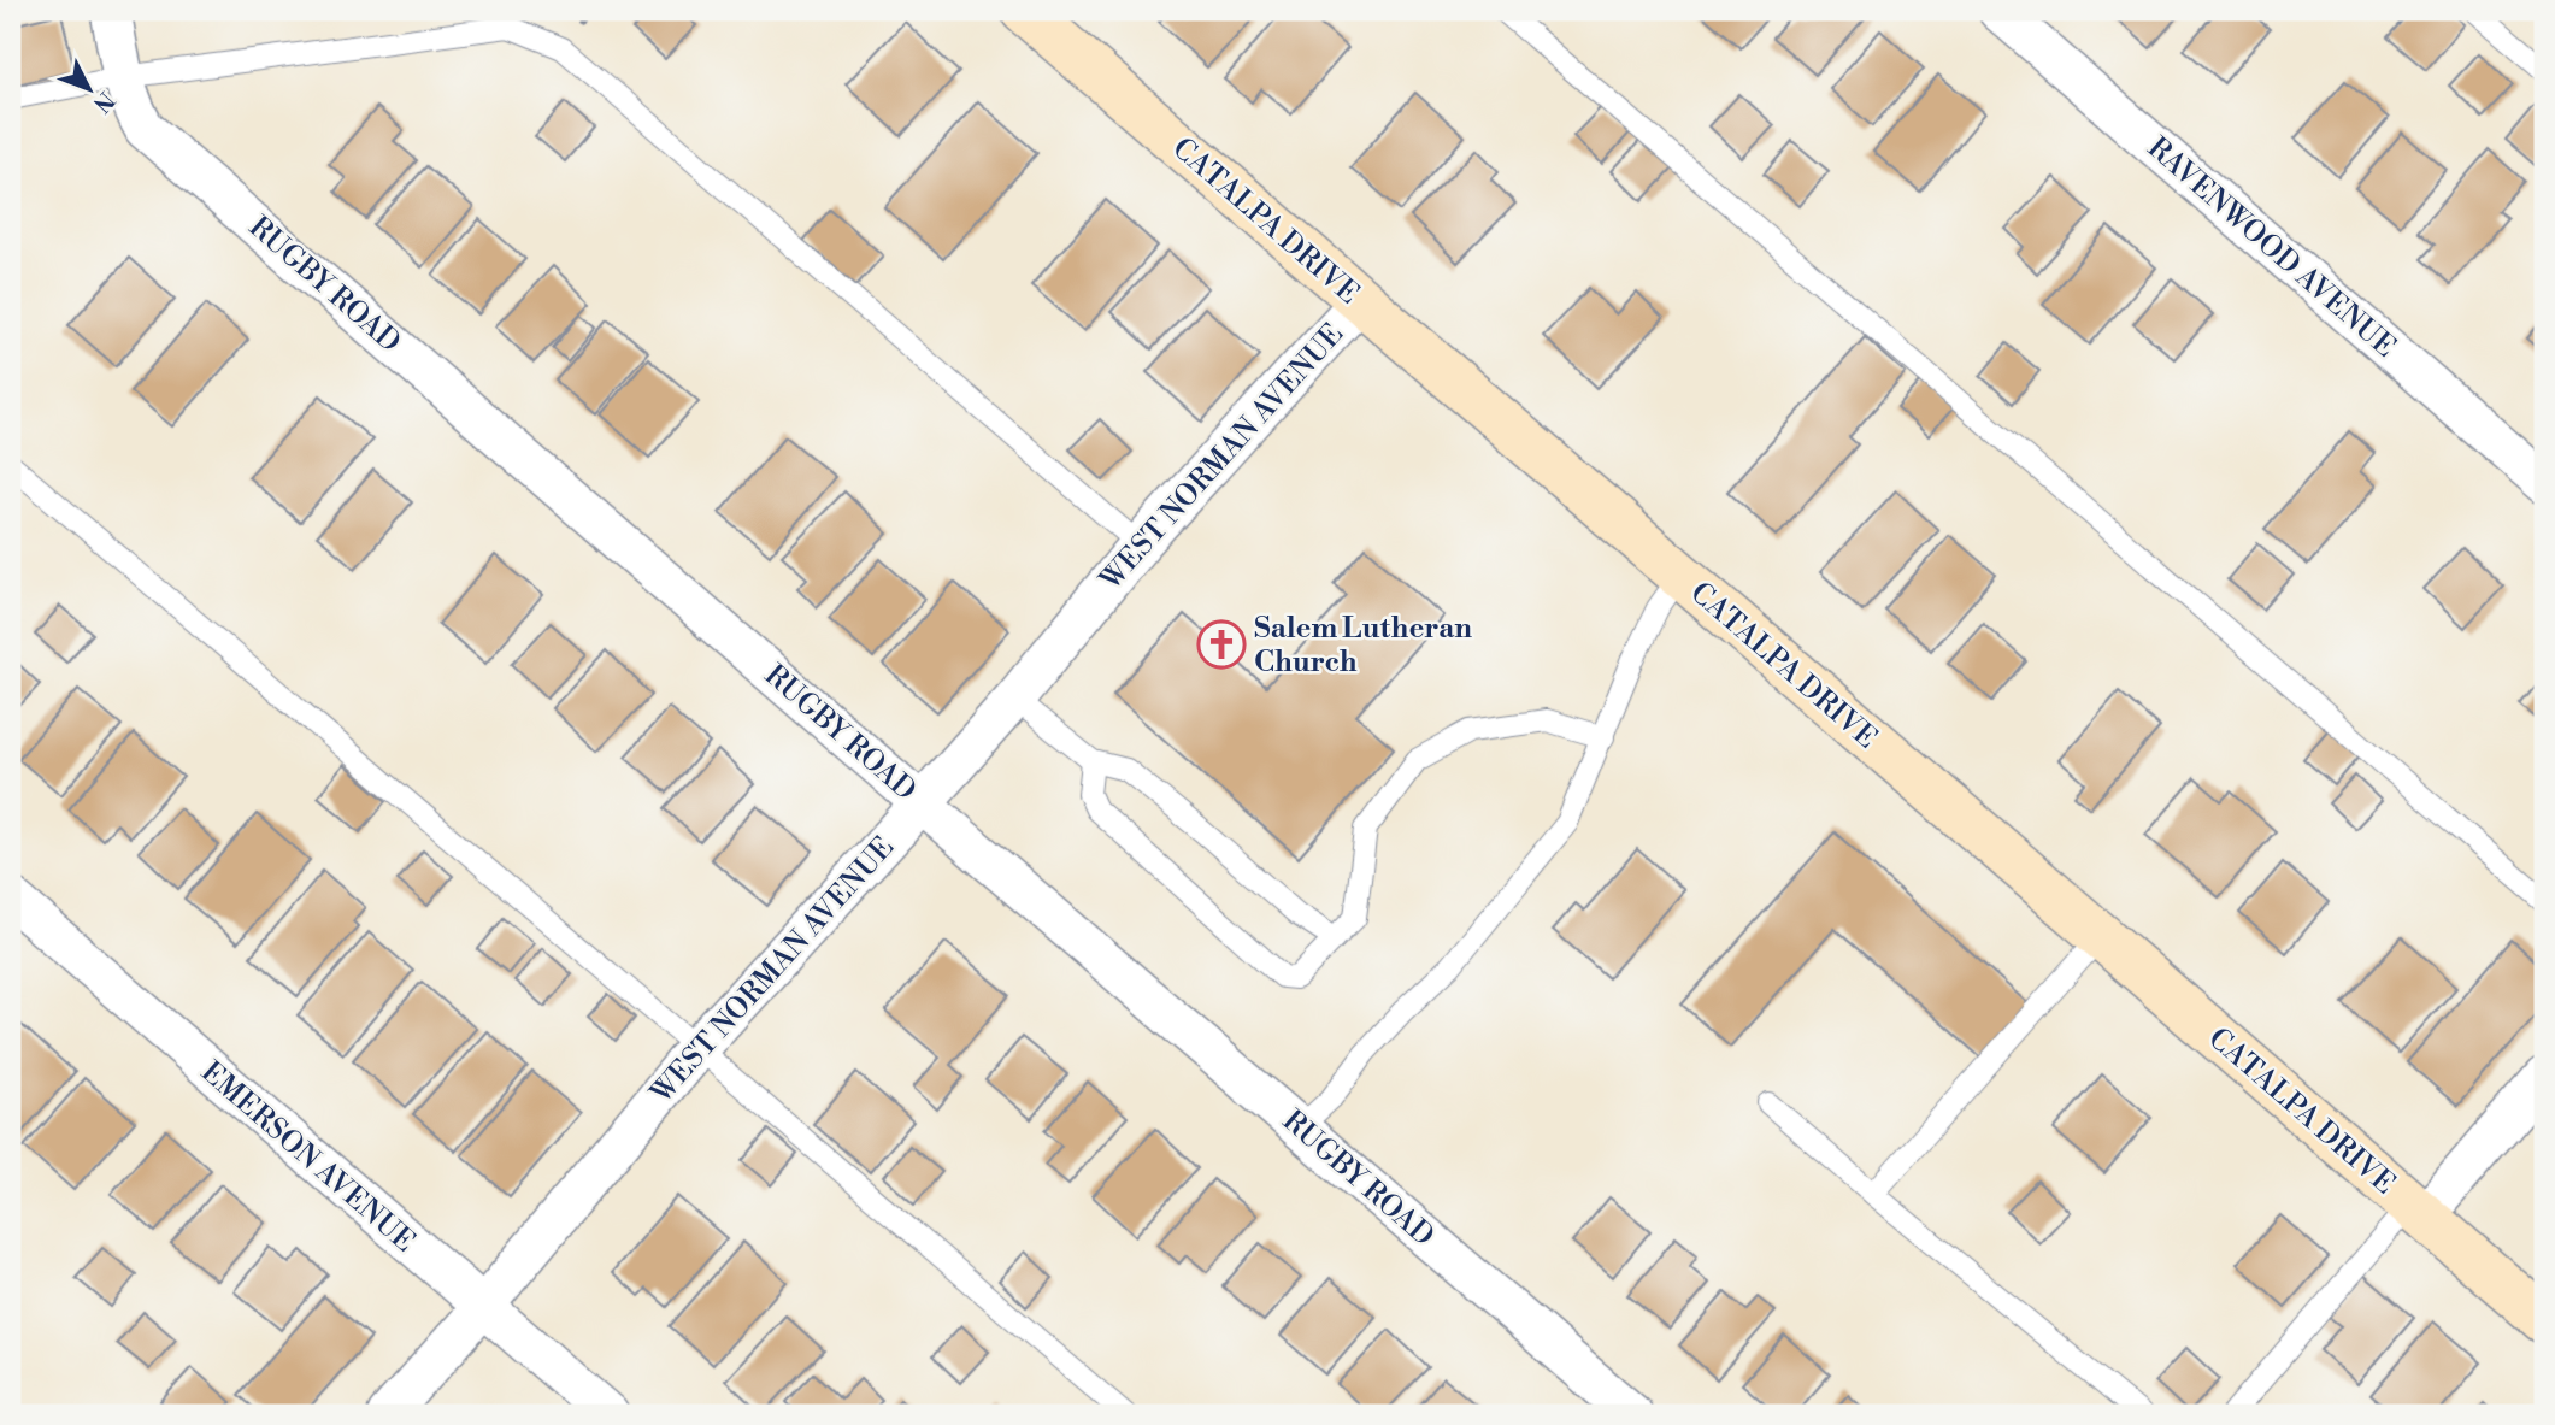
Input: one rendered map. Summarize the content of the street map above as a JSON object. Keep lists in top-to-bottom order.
{
  "streets": {
    "street": [
      "CATALPA DRIVE",
      "RAVENWOOD AVENUE",
      "RUGBY ROAD",
      "WEST NORMAN AVENUE",
      "EMERSON AVENUE"
    ]
  },
  "crossings": [
    ["CATALPA DRIVE", "WEST NORMAN AVENUE"],
    ["RUGBY ROAD", "WEST NORMAN AVENUE"],
    ["WEST NORMAN AVENUE", "EMERSON AVENUE"]
  ],
  "places": {
    "church": ["Salem Lutheran Church"]
  },
  "north": "bottom right"
}
